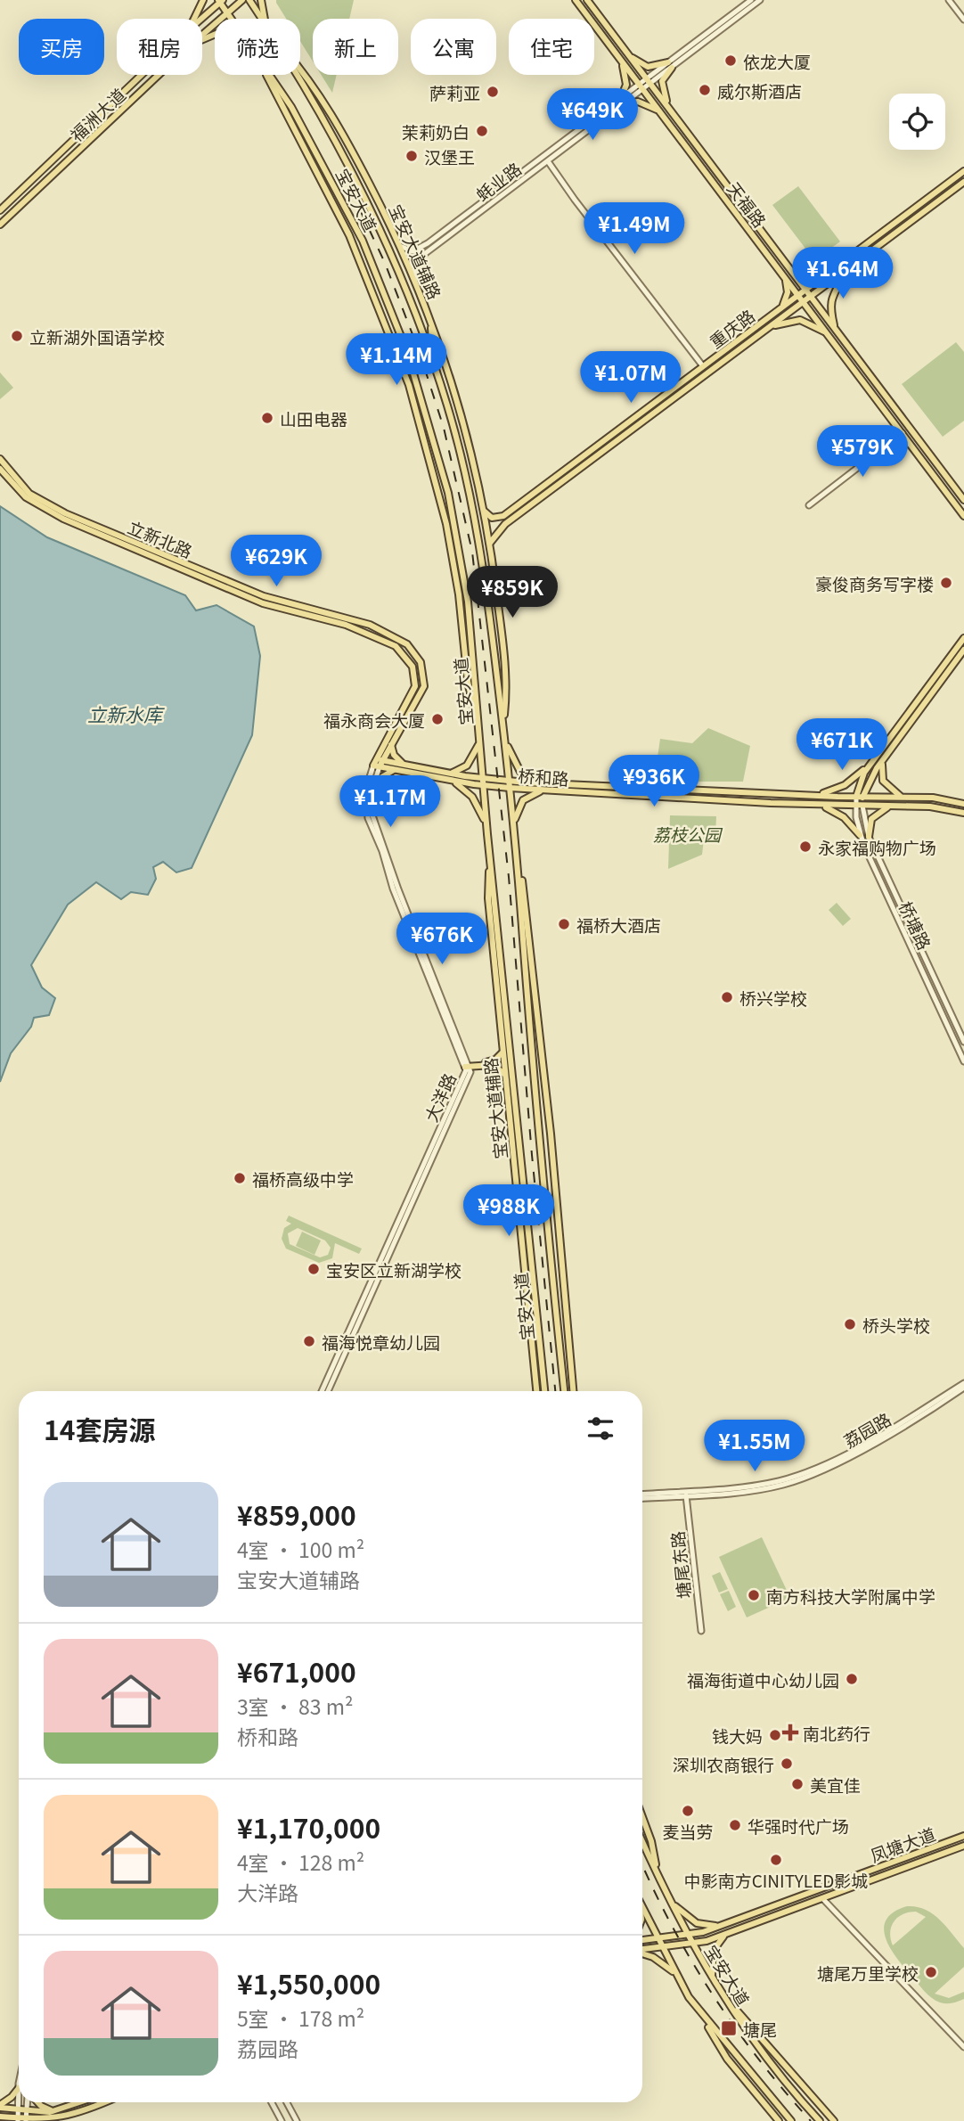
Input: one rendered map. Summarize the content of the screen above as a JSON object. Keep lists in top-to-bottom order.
{
  "streets": {
    "main road": [
      "福洲大道",
      "宝安大道",
      "天福路",
      "宝安大道辅路",
      "重庆路",
      "立新北路",
      "桥和路",
      "桥塘路",
      "凤塘大道"
    ],
    "street": [
      "蚝业路",
      "大洋路",
      "荔园路",
      "塘尾东路"
    ]
  },
  "crossings": [
    ["福洲大道", "宝安大道"],
    ["蚝业路", "天福路"],
    ["蚝业路", "宝安大道辅路"],
    ["宝安大道", "宝安大道辅路"],
    ["宝安大道", "桥和路"],
    ["宝安大道", "凤塘大道"],
    ["天福路", "重庆路"],
    ["宝安大道辅路", "重庆路"],
    ["立新北路", "桥和路"],
    ["立新北路", "大洋路"],
    ["桥和路", "桥塘路"],
    ["桥和路", "大洋路"],
    ["荔园路", "塘尾东路"]
  ],
  "water": ["立新水库"],
  "parks": ["荔枝公园"],
  "places": {
    "other": [
      "依龙大厦",
      "威尔斯酒店",
      "萨莉亚",
      "茉莉奶白",
      "汉堡王",
      "立新湖外国语学校",
      "山田电器",
      "豪俊商务写字楼",
      "福永商会大厦",
      "永家福购物广场",
      "福桥大酒店",
      "桥兴学校",
      "福桥高级中学",
      "宝安区立新湖学校",
      "桥头学校",
      "福海悦章幼儿园",
      "南方科技大学附属中学",
      "福海街道中心幼儿园",
      "钱大妈",
      "深圳农商银行",
      "美宜佳",
      "麦当劳",
      "华强时代广场",
      "中影南方CINITYLED影城",
      "塘尾万里学校"
    ],
    "health": ["南北药行"],
    "transit": ["塘尾"]
  },
  "page": {
    "chip": [
      "买房",
      "租房",
      "筛选",
      "新上",
      "公寓",
      "住宅"
    ],
    "price": [
      "¥649K",
      "¥1.49M",
      "¥1.64M",
      "¥1.14M",
      "¥1.07M",
      "¥579K",
      "¥629K",
      "¥859K",
      "¥671K",
      "¥936K",
      "¥1.17M",
      "¥676K",
      "¥988K",
      "¥1.55M"
    ],
    "heading": "14套房源",
    "list": [
      {
        "name": "¥859,000",
        "note": "4室 · 100 m² · 宝安大道辅路"
      },
      {
        "name": "¥671,000",
        "note": "3室 · 83 m² · 桥和路"
      },
      {
        "name": "¥1,170,000",
        "note": "4室 · 128 m² · 大洋路"
      },
      {
        "name": "¥1,550,000",
        "note": "5室 · 178 m² · 荔园路"
      }
    ]
  }
}
